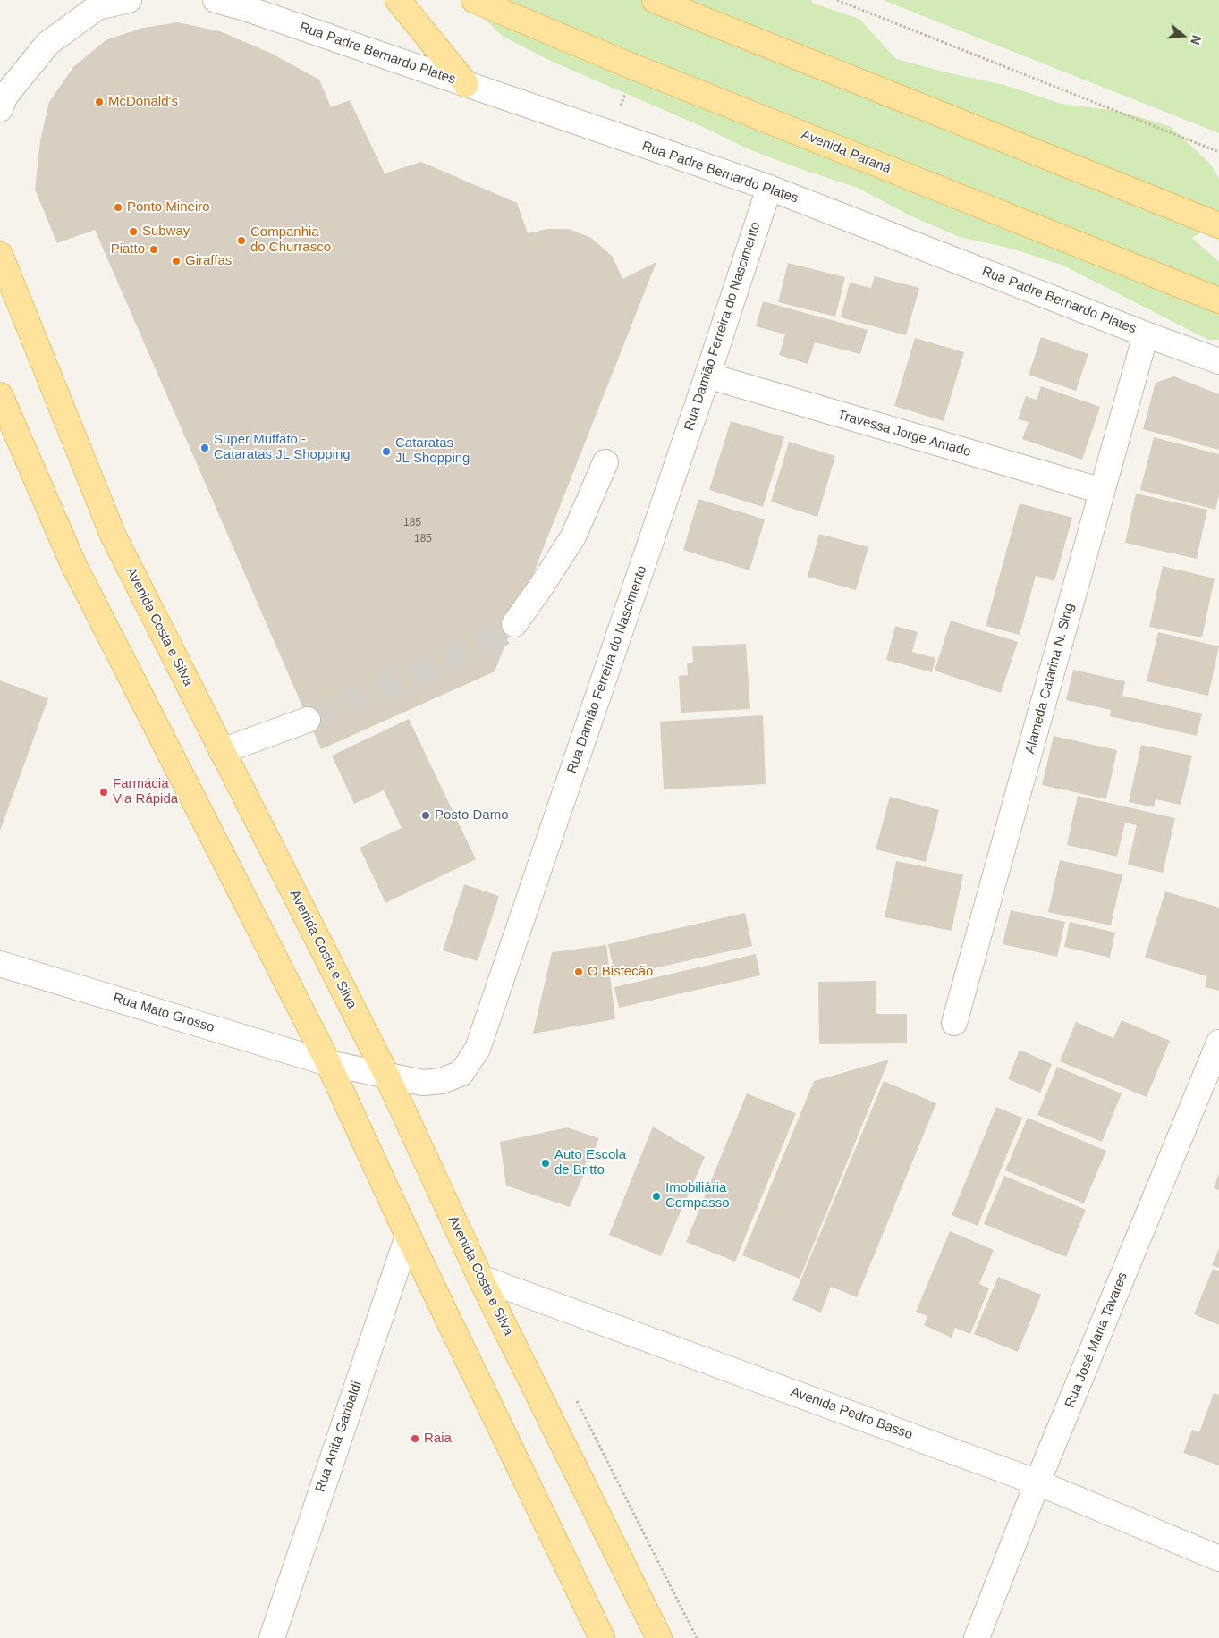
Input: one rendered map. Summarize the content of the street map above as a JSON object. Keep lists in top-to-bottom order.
{
  "streets": {
    "main road": ["Avenida Paraná", "Avenida Costa e Silva"],
    "street": [
      "Rua Padre Bernardo Plates",
      "Rua Damião Ferreira do Nascimento",
      "Travessa Jorge Amado",
      "Alameda Catarina N. Sing",
      "Rua Mato Grosso",
      "Rua José Maria Tavares",
      "Avenida Pedro Basso",
      "Rua Anita Garibaldi"
    ]
  },
  "crossings": [
    ["Rua Padre Bernardo Plates", "Rua Damião Ferreira do Nascimento"],
    ["Rua Padre Bernardo Plates", "Alameda Catarina N. Sing"],
    ["Rua Damião Ferreira do Nascimento", "Travessa Jorge Amado"],
    ["Rua Damião Ferreira do Nascimento", "Avenida Costa e Silva"],
    ["Rua Damião Ferreira do Nascimento", "Rua Mato Grosso"],
    ["Travessa Jorge Amado", "Alameda Catarina N. Sing"],
    ["Avenida Costa e Silva", "Avenida Pedro Basso"],
    ["Rua José Maria Tavares", "Avenida Pedro Basso"]
  ],
  "places": [
    "McDonald's",
    "Ponto Mineiro",
    "Subway",
    "Companhia do Churrasco",
    "Piatto",
    "Giraffas",
    "Super Muffato - Cataratas JL Shopping",
    "Cataratas JL Shopping",
    "Farmácia Via Rápida",
    "Posto Damo",
    "O Bistecão",
    "Auto Escola de Britto",
    "Imobiliária Compasso",
    "Raia"
  ],
  "house_numbers": ["185", "185"],
  "north": "right"
}
